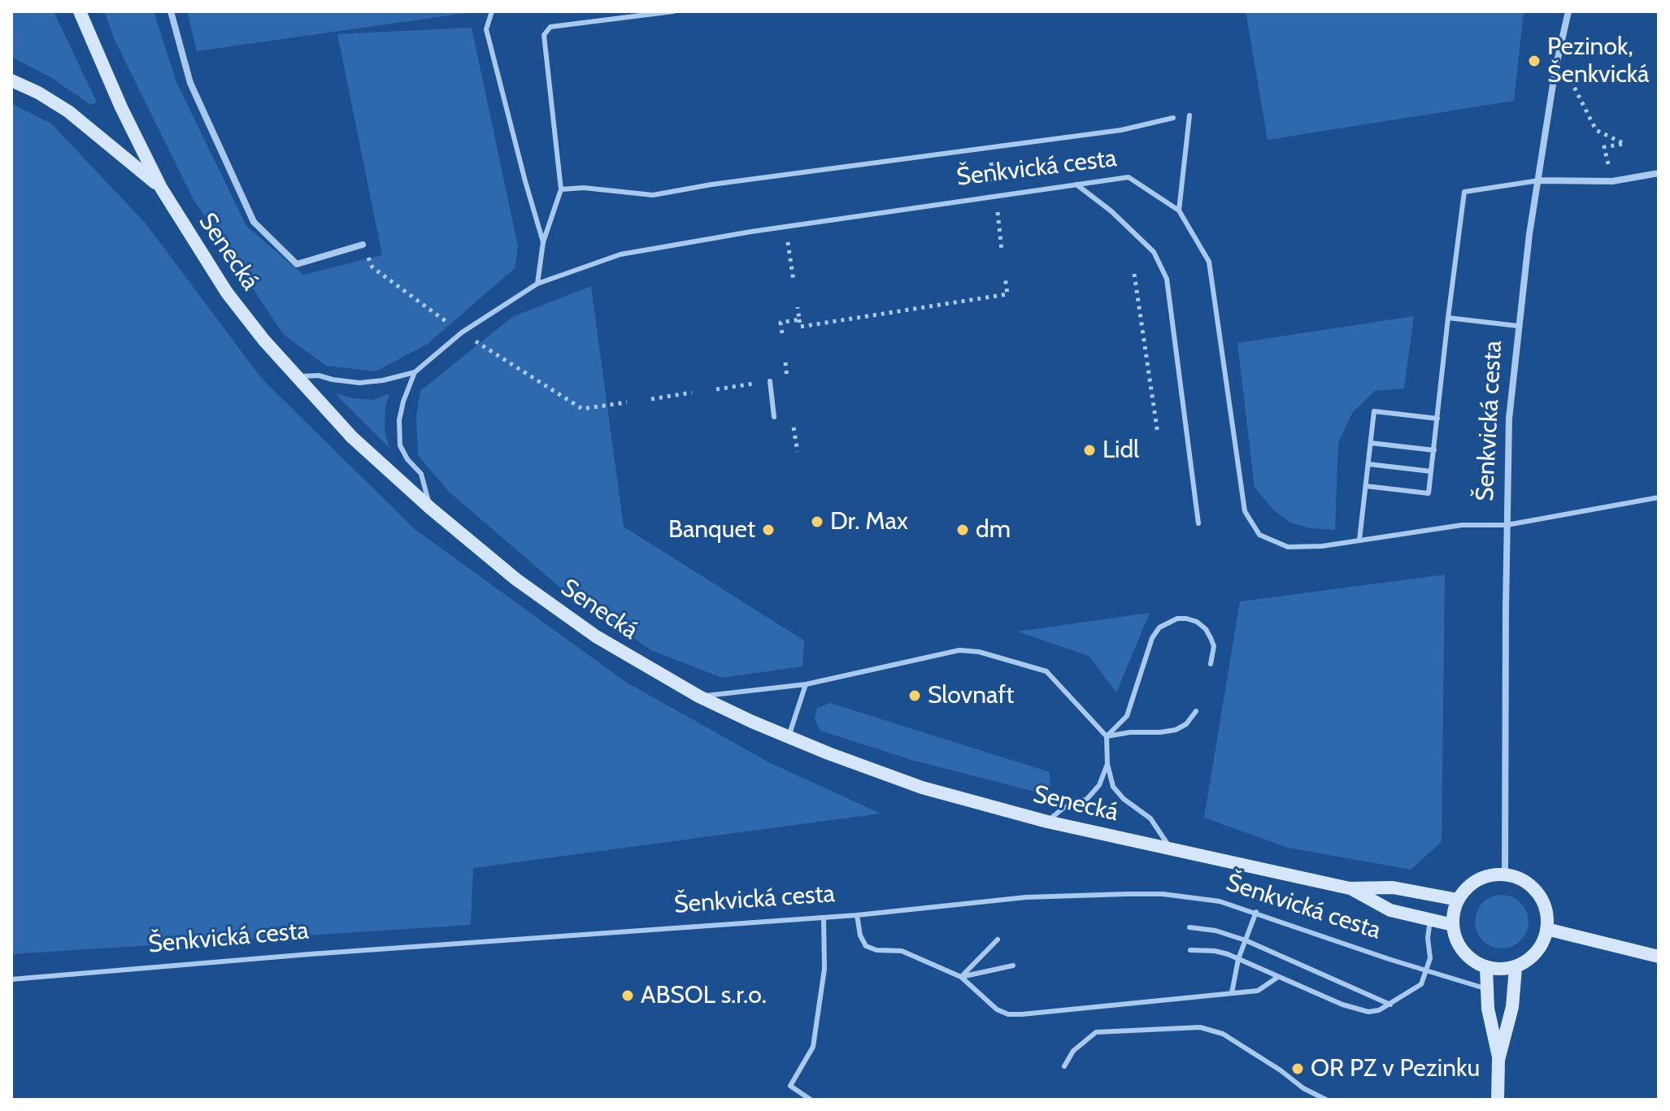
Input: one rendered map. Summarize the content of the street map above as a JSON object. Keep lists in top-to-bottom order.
{
  "streets": {
    "main road": ["Senecká"],
    "street": ["Šenkvická cesta"]
  },
  "crossings": [
    ["Šenkvická cesta", "Senecká"]
  ],
  "places": [
    "Pezinok, Šenkvická",
    "Lidl",
    "Dr. Max",
    "Banquet",
    "dm",
    "Slovnaft",
    "ABSOL s.r.o.",
    "OR PZ v Pezinku"
  ]
}
